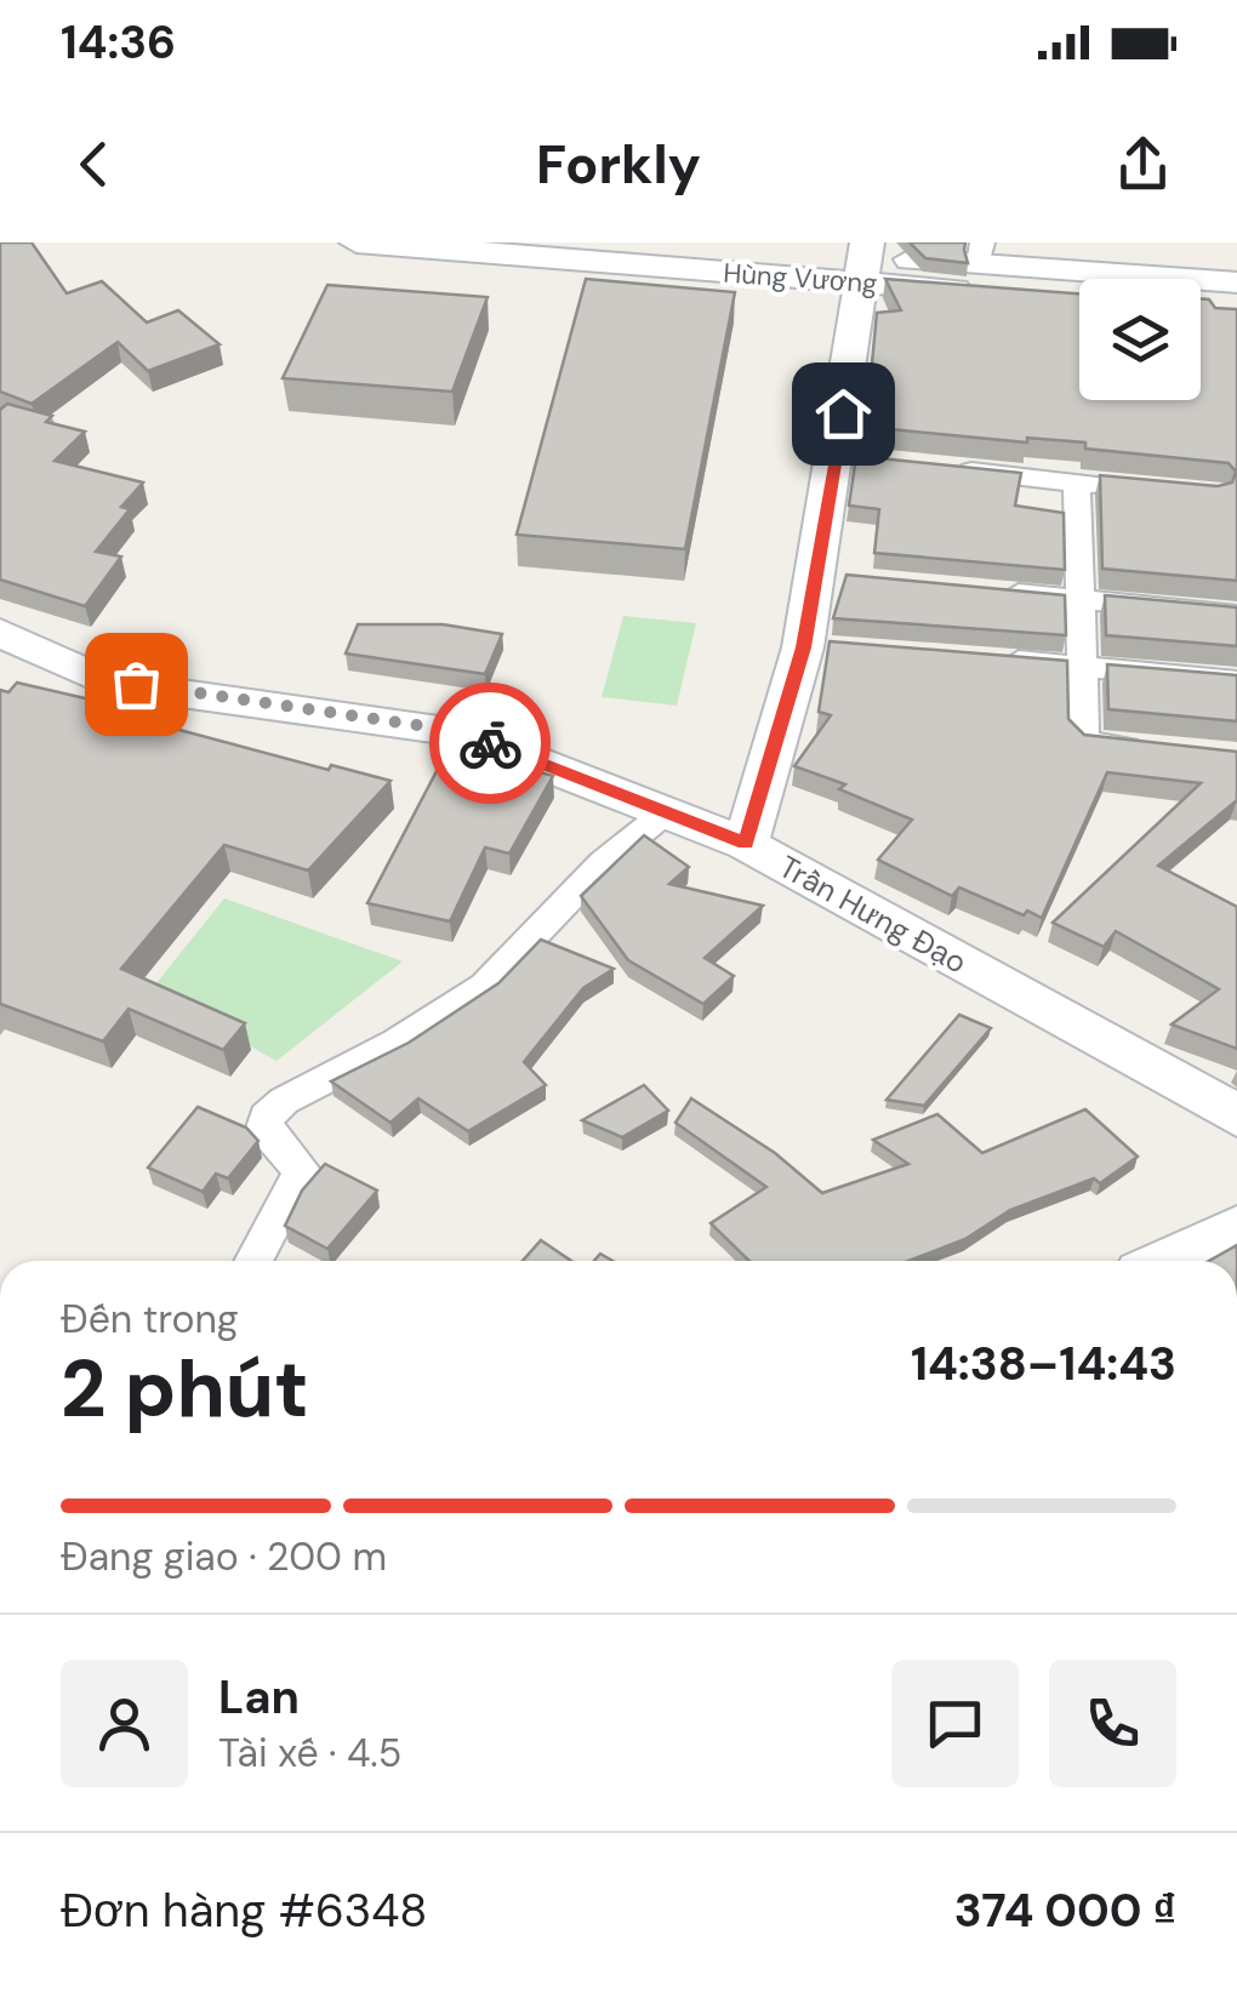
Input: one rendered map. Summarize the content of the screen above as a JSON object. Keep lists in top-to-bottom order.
{
  "streets": {
    "street": ["Hùng Vương", "Trần Hưng Đạo"]
  },
  "page": {
    "status": "14:36",
    "header": "Forkly",
    "heading": ["2 phút", "Đến trong", "14:38–14:43"],
    "panel": [
      "Lan",
      "Tài xế · 4.5",
      "Đơn hàng #6348",
      "374 000 ₫"
    ],
    "bar": "Đang giao · 200 m"
  }
}
